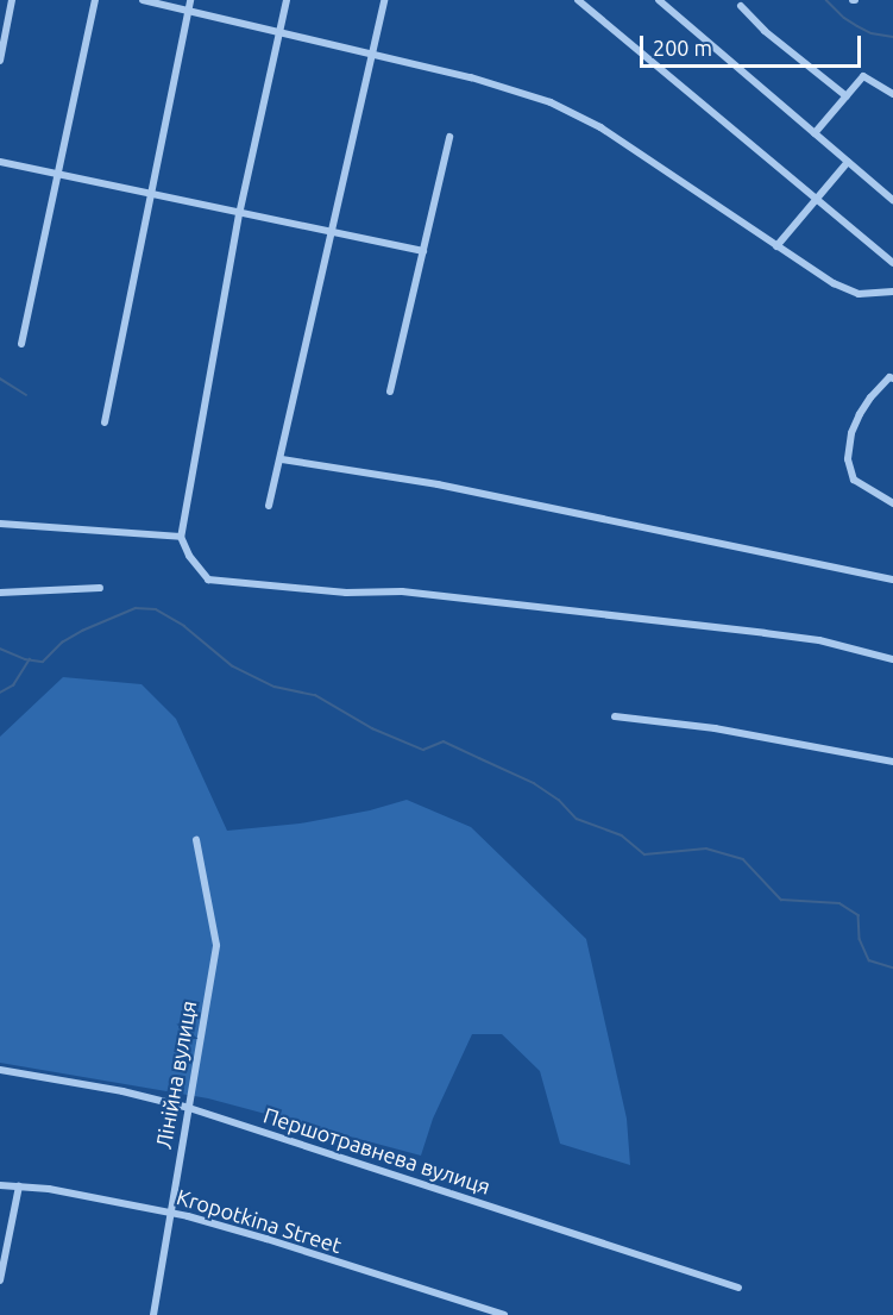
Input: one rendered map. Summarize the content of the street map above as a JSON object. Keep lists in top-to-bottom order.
{
  "streets": {
    "street": ["Лінійна вулиця", "Першотравнева вулиця", "Kropotkina Street"]
  },
  "crossings": [
    ["Лінійна вулиця", "Першотравнева вулиця"],
    ["Лінійна вулиця", "Kropotkina Street"]
  ],
  "scale_bar": "200 m"
}
